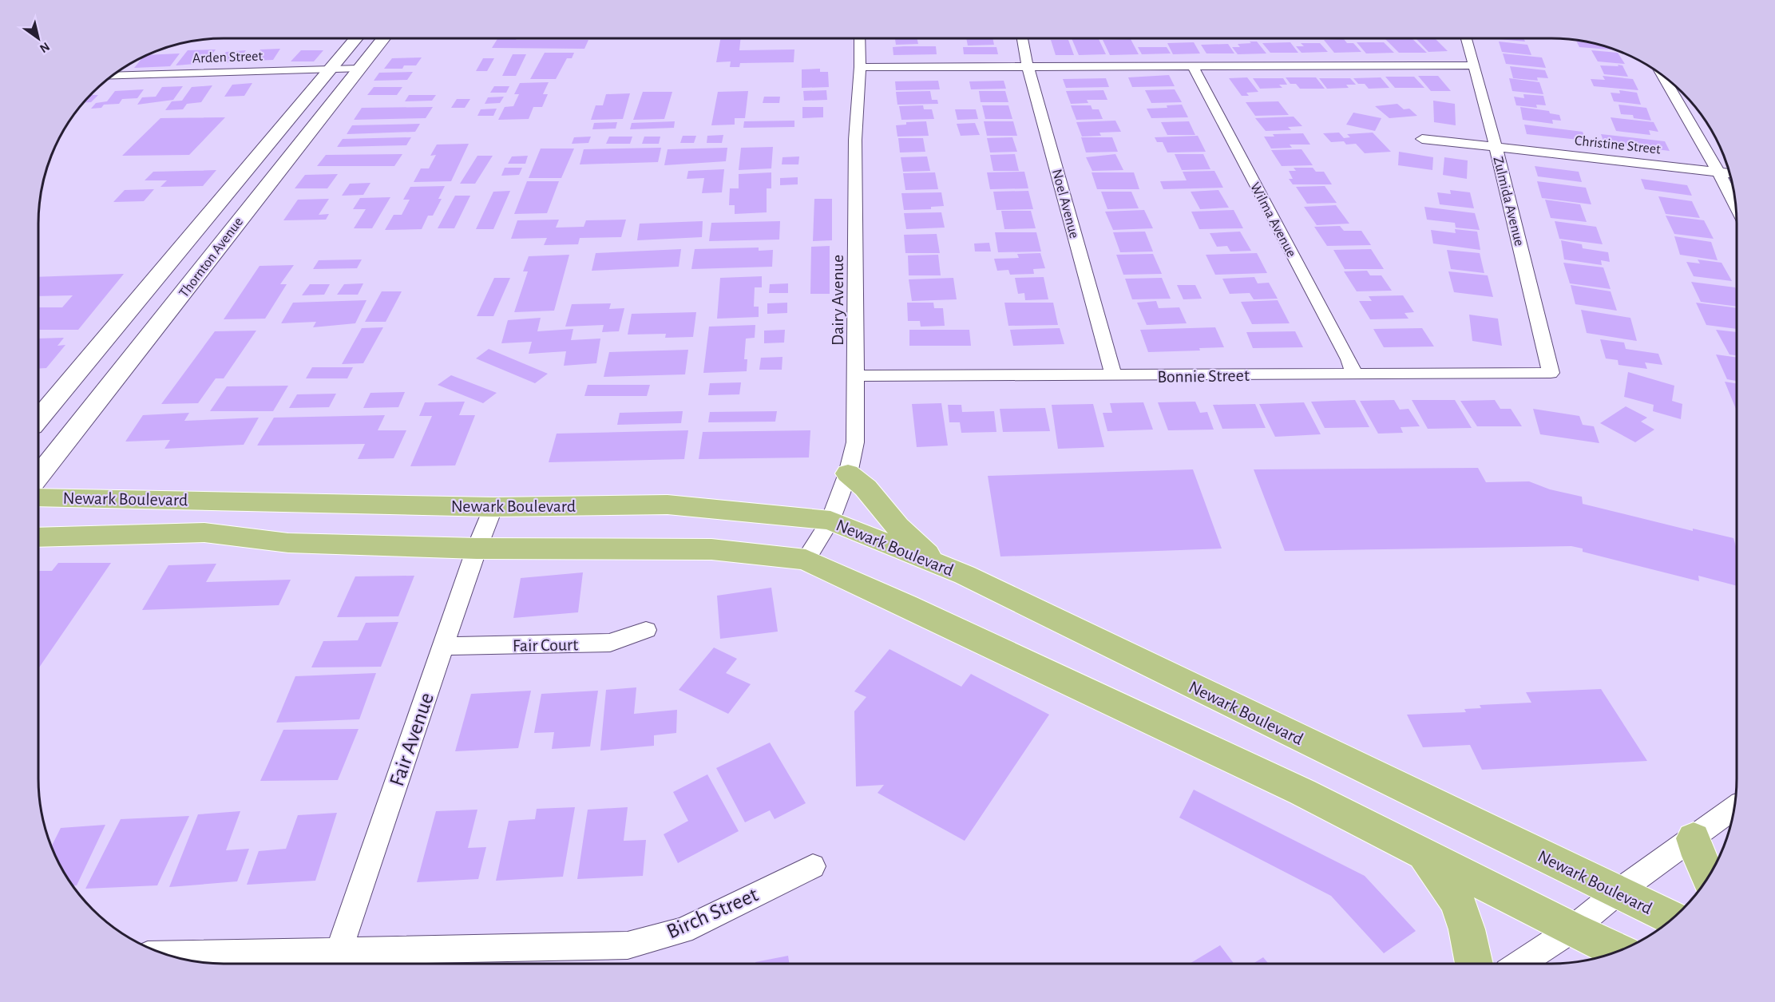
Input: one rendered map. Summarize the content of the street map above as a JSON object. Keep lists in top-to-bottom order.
{
  "streets": {
    "main road": ["Thornton Avenue", "Newark Boulevard"],
    "street": [
      "Arden Street",
      "Christine Street",
      "Zulmida Avenue",
      "Noel Avenue",
      "Wilma Avenue",
      "Dairy Avenue",
      "Bonnie Street",
      "Fair Court",
      "Fair Avenue",
      "Birch Street"
    ]
  },
  "crossings": [
    ["Arden Street", "Thornton Avenue"],
    ["Christine Street", "Zulmida Avenue"],
    ["Zulmida Avenue", "Bonnie Street"],
    ["Noel Avenue", "Bonnie Street"],
    ["Wilma Avenue", "Bonnie Street"],
    ["Dairy Avenue", "Bonnie Street"],
    ["Dairy Avenue", "Newark Boulevard"],
    ["Newark Boulevard", "Fair Avenue"],
    ["Fair Court", "Fair Avenue"],
    ["Fair Avenue", "Birch Street"]
  ],
  "north": "bottom right"
}
